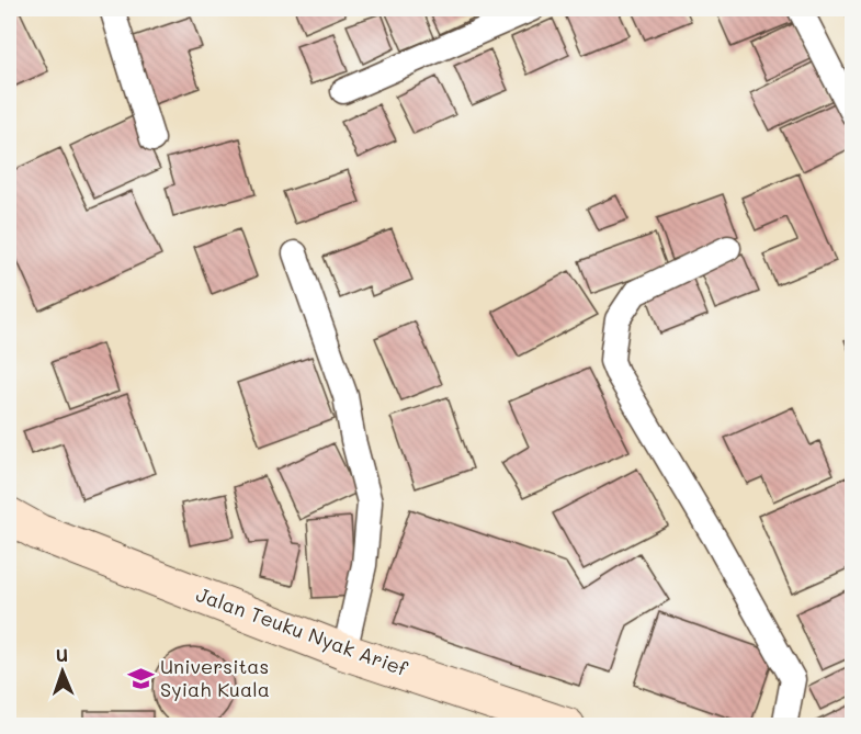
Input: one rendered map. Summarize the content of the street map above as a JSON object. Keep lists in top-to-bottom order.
{
  "streets": {
    "main road": ["Jalan Teuku Nyak Arief"]
  },
  "places": {
    "school or university": ["Universitas Syiah Kuala"]
  },
  "north": "top"
}
